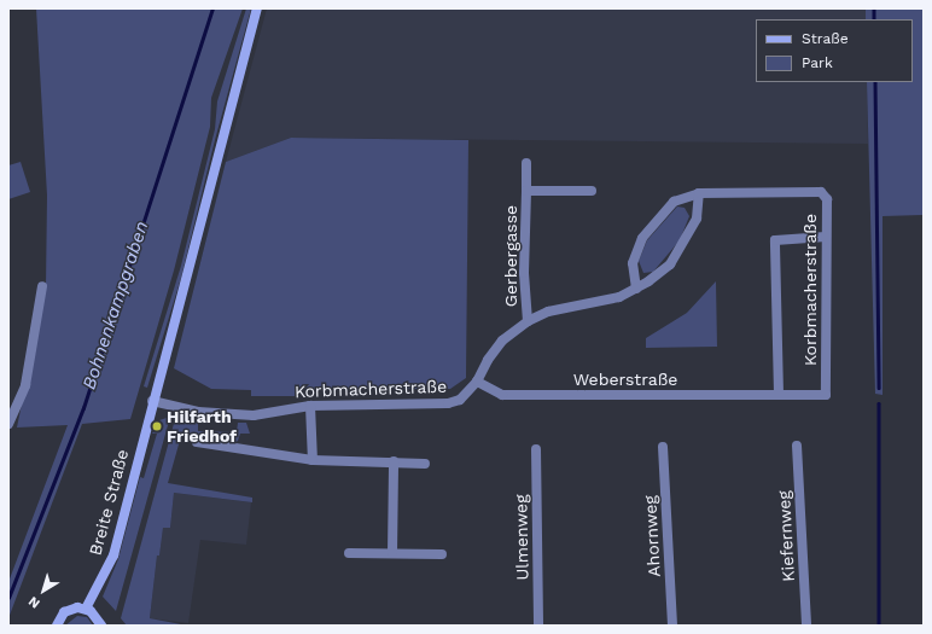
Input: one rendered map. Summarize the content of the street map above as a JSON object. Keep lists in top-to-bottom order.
{
  "streets": {
    "main road": ["Breite Straße"],
    "street": [
      "Gerbergasse",
      "Korbmacherstraße",
      "Weberstraße",
      "Ahornweg",
      "Kiefernweg",
      "Ulmenweg"
    ]
  },
  "crossings": [
    ["Gerbergasse", "Korbmacherstraße"],
    ["Korbmacherstraße", "Weberstraße"],
    ["Korbmacherstraße", "Breite Straße"]
  ],
  "water": ["Bohnenkampgraben"],
  "places": ["Hilfarth Friedhof"],
  "legend": ["Straße", "Park"],
  "north": "bottom left"
}
